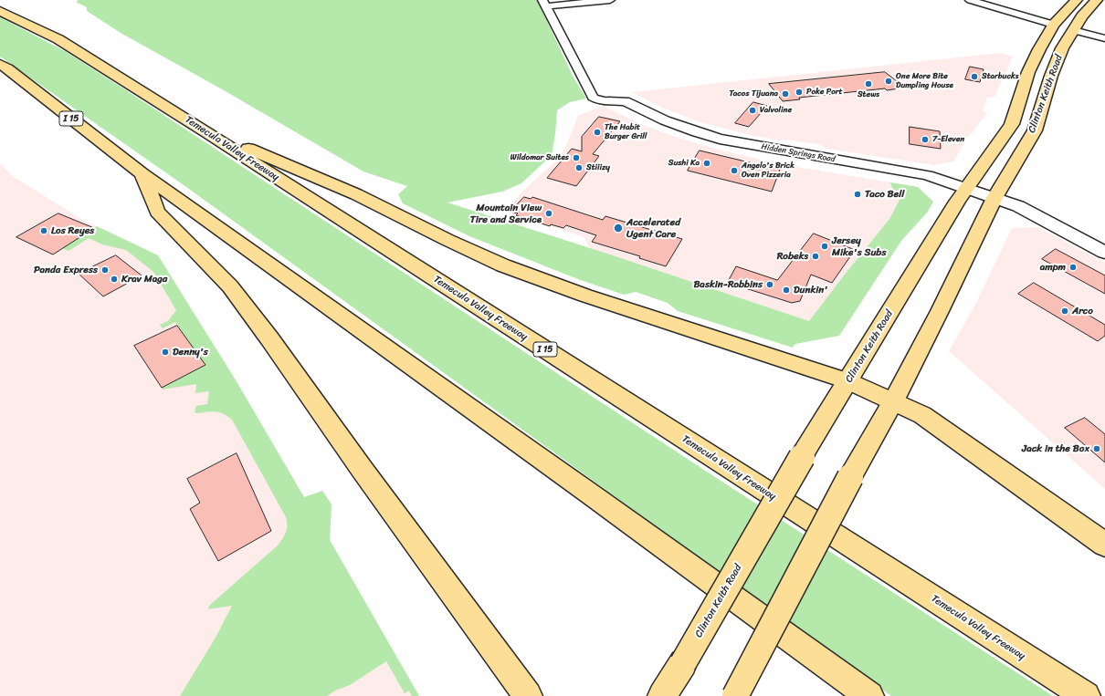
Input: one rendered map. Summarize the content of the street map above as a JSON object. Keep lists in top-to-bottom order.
{
  "streets": {
    "main road": ["Clinton Keith Road", "I 15", "Temecula Valley Freeway"],
    "street": ["Hidden Springs Road"]
  },
  "crossings": [
    ["Clinton Keith Road", "Hidden Springs Road"]
  ],
  "places": [
    "Starbucks",
    "One More Bite Dumpling House",
    "Stews",
    "Poke Port",
    "Tacos Tijuana",
    "Valvoline",
    "The Habit Burger Grill",
    "7-Eleven",
    "Wildomar Suites",
    "Sushi Ka",
    "Stiiizy",
    "Angelo's Brick Oven Pizzeria",
    "Taco Bell",
    "Mountain View Tire and Service",
    "Accelerated Ugent Care",
    "Los Reyes",
    "Jersey Mike's Subs",
    "Robeks",
    "ampm",
    "Panda Express",
    "Krav Maga",
    "Baskin-Robbins",
    "Dunkin'",
    "Arco",
    "Denny's",
    "Jack in the Box"
  ]
}
